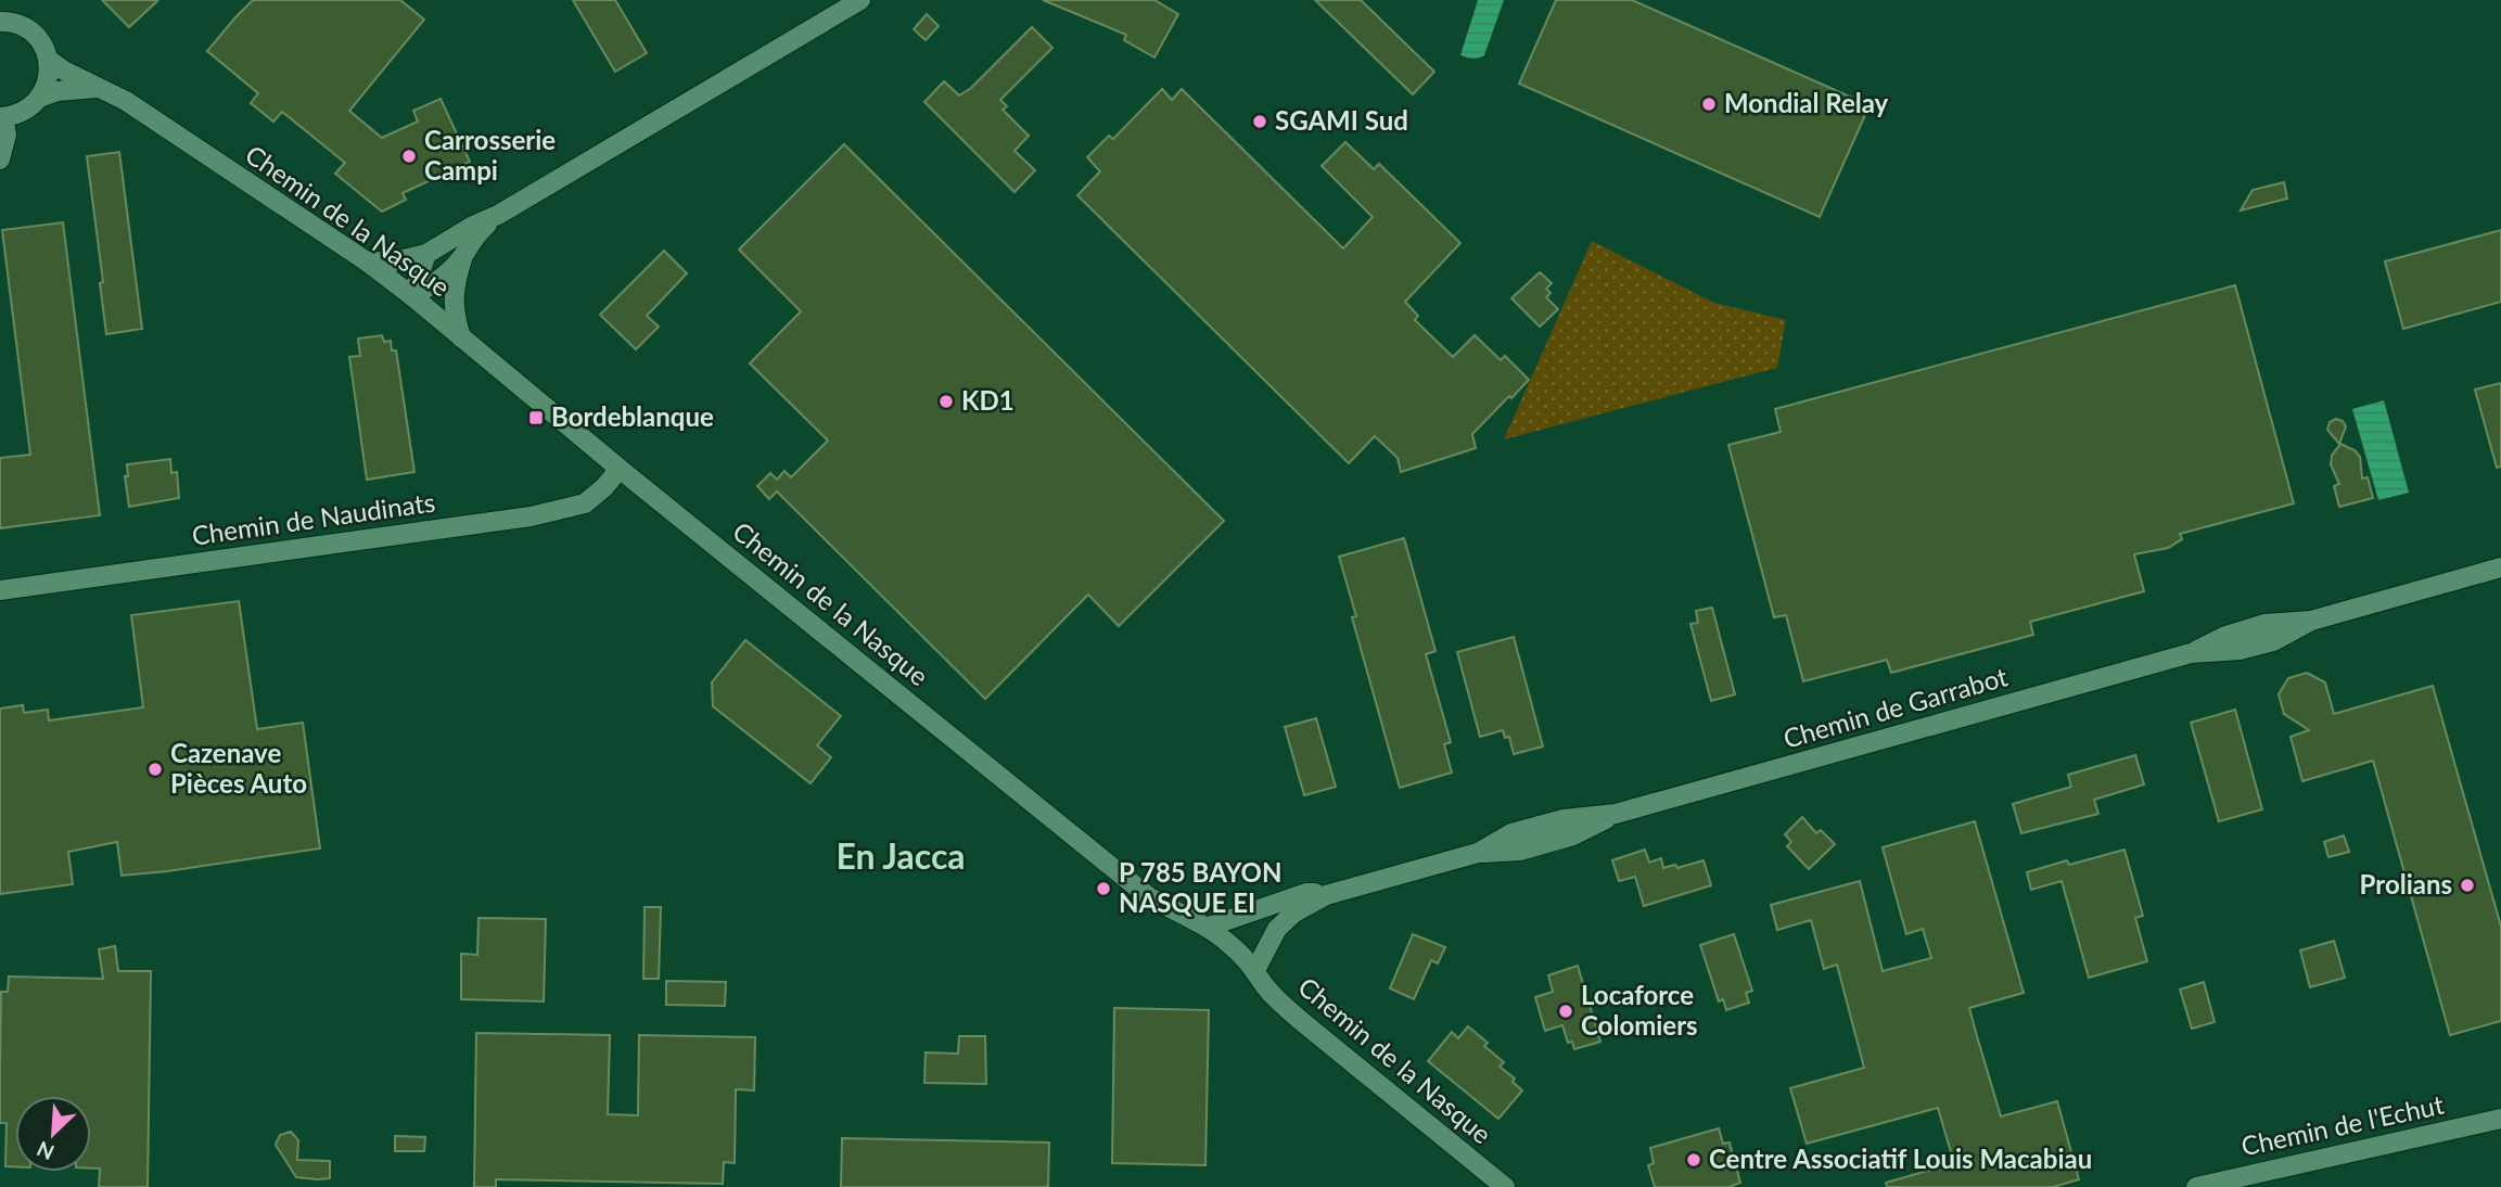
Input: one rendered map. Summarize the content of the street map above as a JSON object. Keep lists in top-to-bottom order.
{
  "streets": {
    "street": [
      "Chemin de la Nasque",
      "Chemin de Naudinats",
      "Chemin de Garrabot",
      "Chemin de l'Echut"
    ]
  },
  "crossings": [
    ["Chemin de la Nasque", "Chemin de Naudinats"],
    ["Chemin de la Nasque", "Chemin de Garrabot"]
  ],
  "districts": ["En Jacca"],
  "places": {
    "other": [
      "Mondial Relay",
      "SGAMI Sud",
      "Carrosserie Campi",
      "KD1",
      "Cazenave Pièces Auto",
      "Prolians",
      "P 785 BAYON NASQUE EI",
      "Locaforce Colomiers",
      "Centre Associatif Louis Macabiau"
    ],
    "transit": ["Bordeblanque"]
  },
  "north": "bottom left"
}
